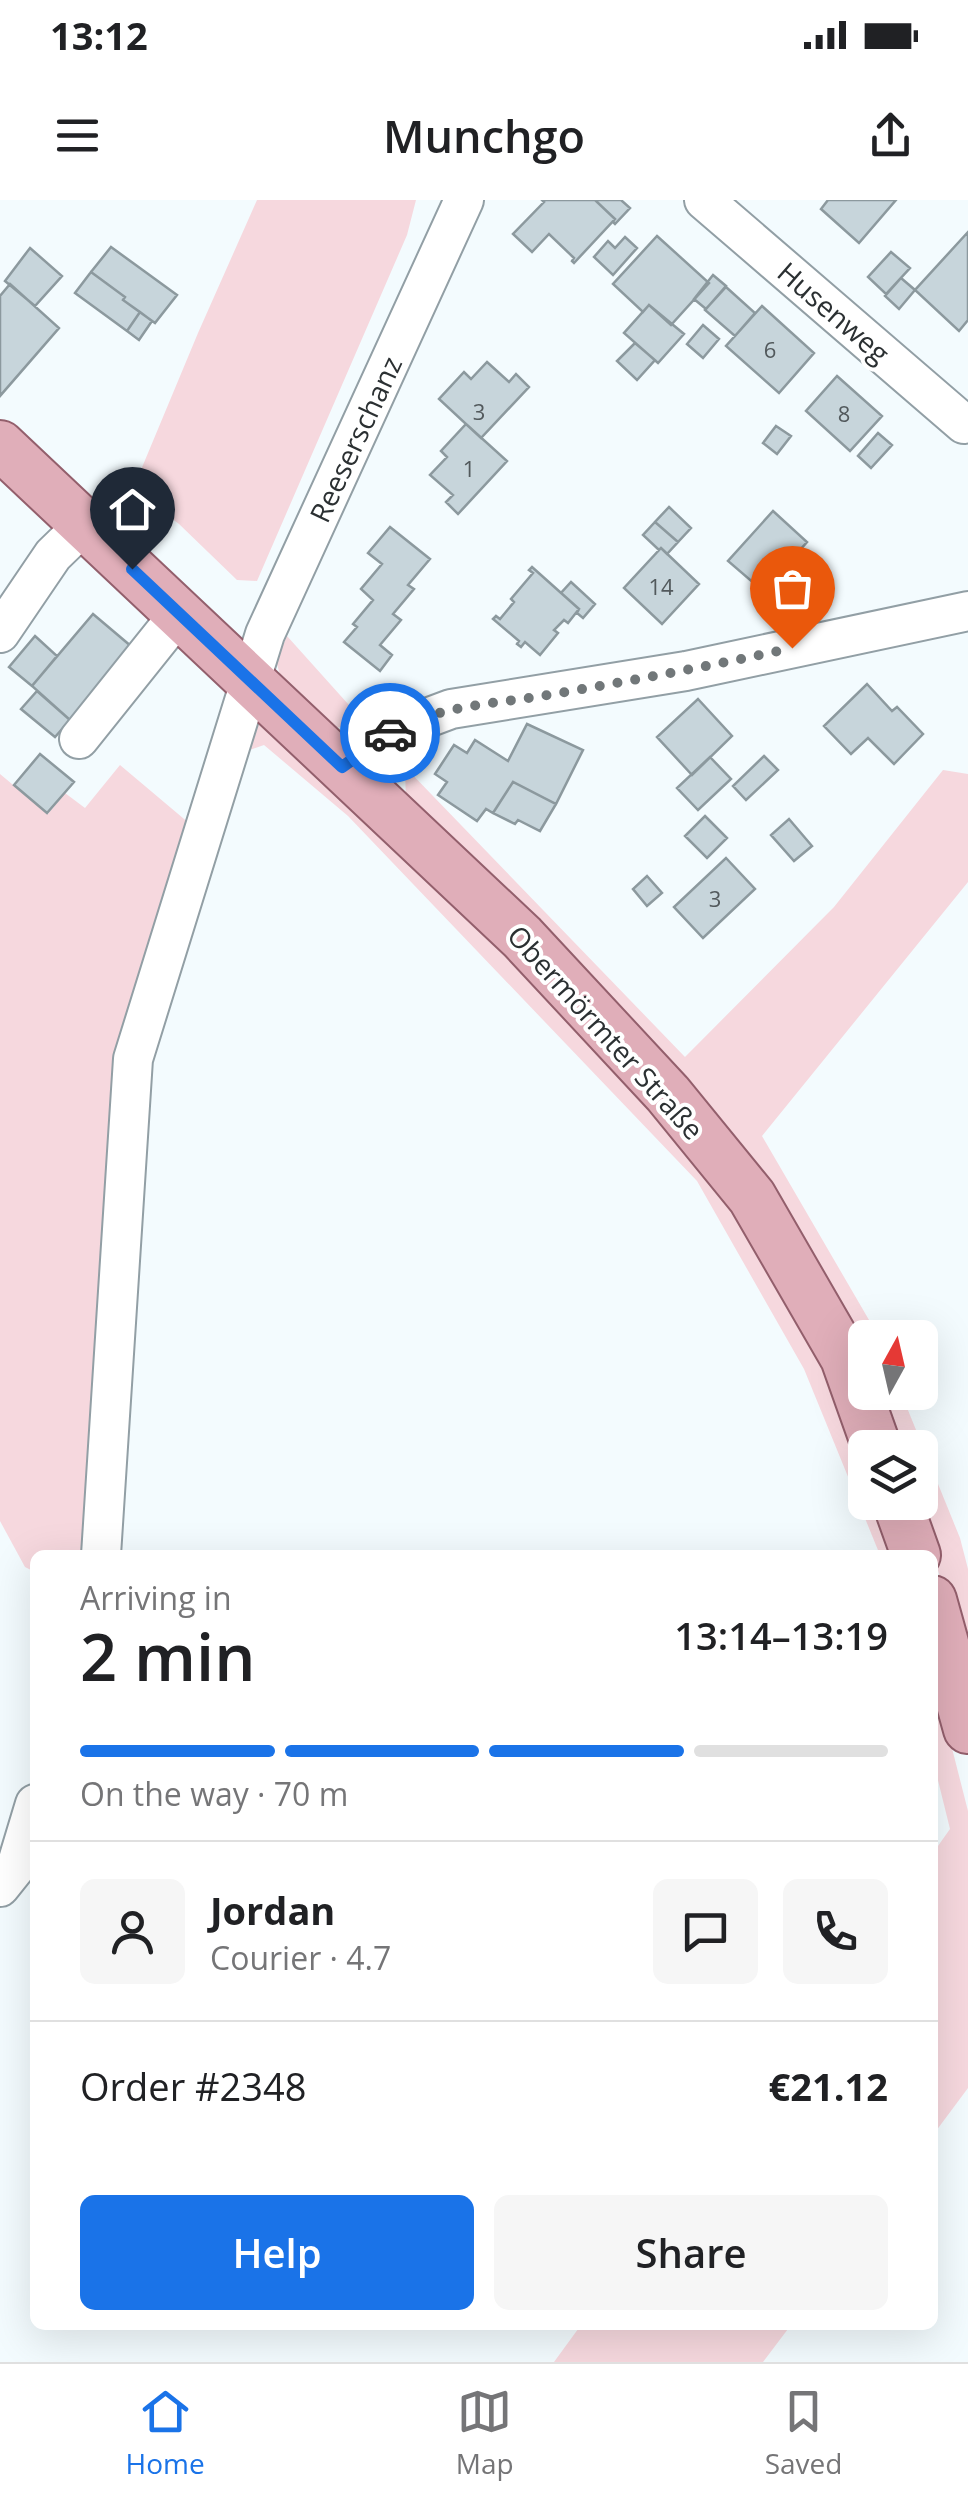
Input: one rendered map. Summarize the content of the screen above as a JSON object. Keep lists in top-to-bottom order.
{
  "streets": {
    "main road": ["Obermörmter Straße"],
    "street": ["Husenweg", "Reeserschanz"]
  },
  "crossings": [
    ["Reeserschanz", "Obermörmter Straße"]
  ],
  "house_numbers": [
    "6",
    "3",
    "8",
    "1",
    "14",
    "3"
  ],
  "north": "top",
  "page": {
    "status": "13:12",
    "header": "Munchgo",
    "heading": ["2 min", "Arriving in", "13:14–13:19"],
    "panel": [
      "Jordan",
      "Courier · 4.7",
      "Order #2348",
      "€21.12"
    ],
    "bar": "On the way · 70 m",
    "buttons": ["Help", "Share"],
    "tabs": ["Home", "Map", "Saved"]
  }
}
